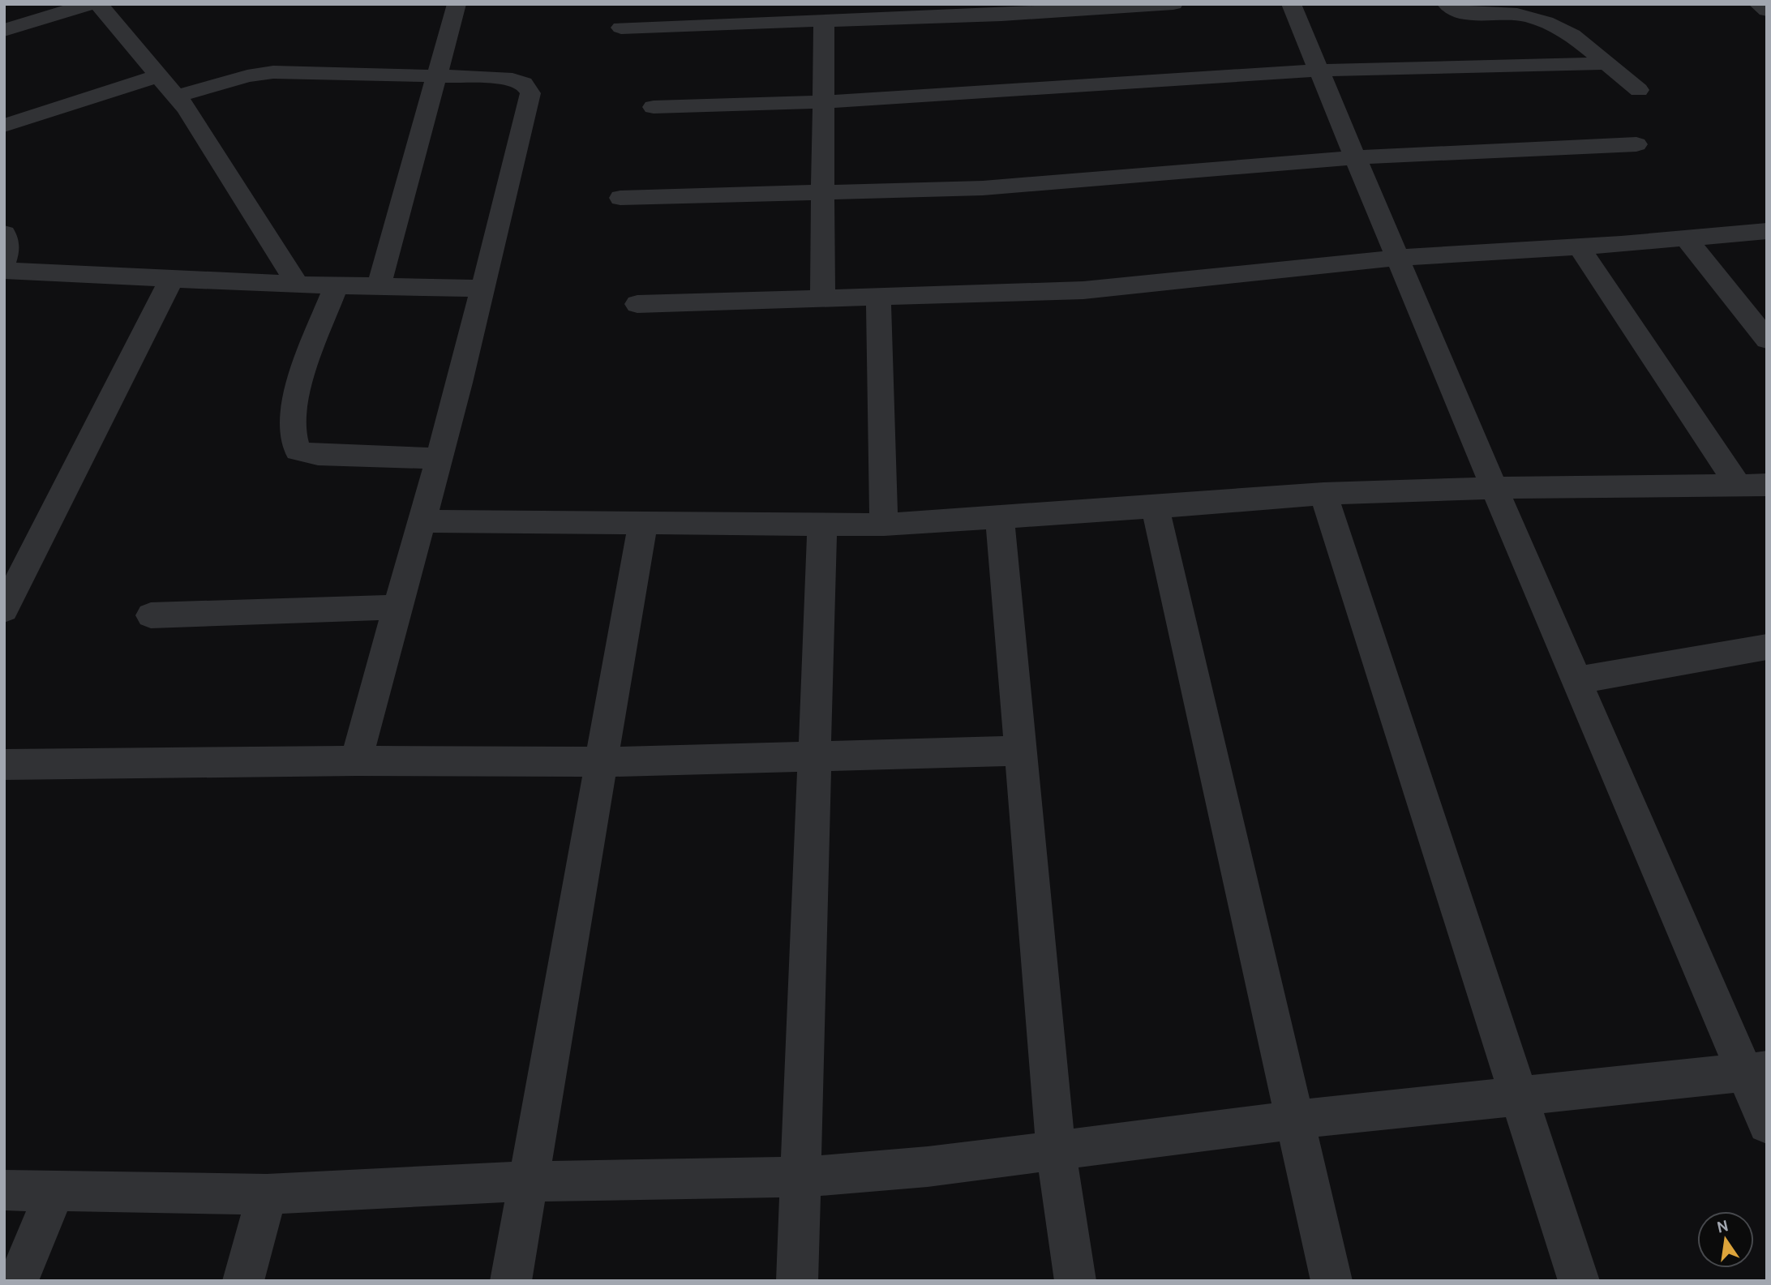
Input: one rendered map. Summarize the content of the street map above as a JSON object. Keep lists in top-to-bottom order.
{
  "north": "top"
}
